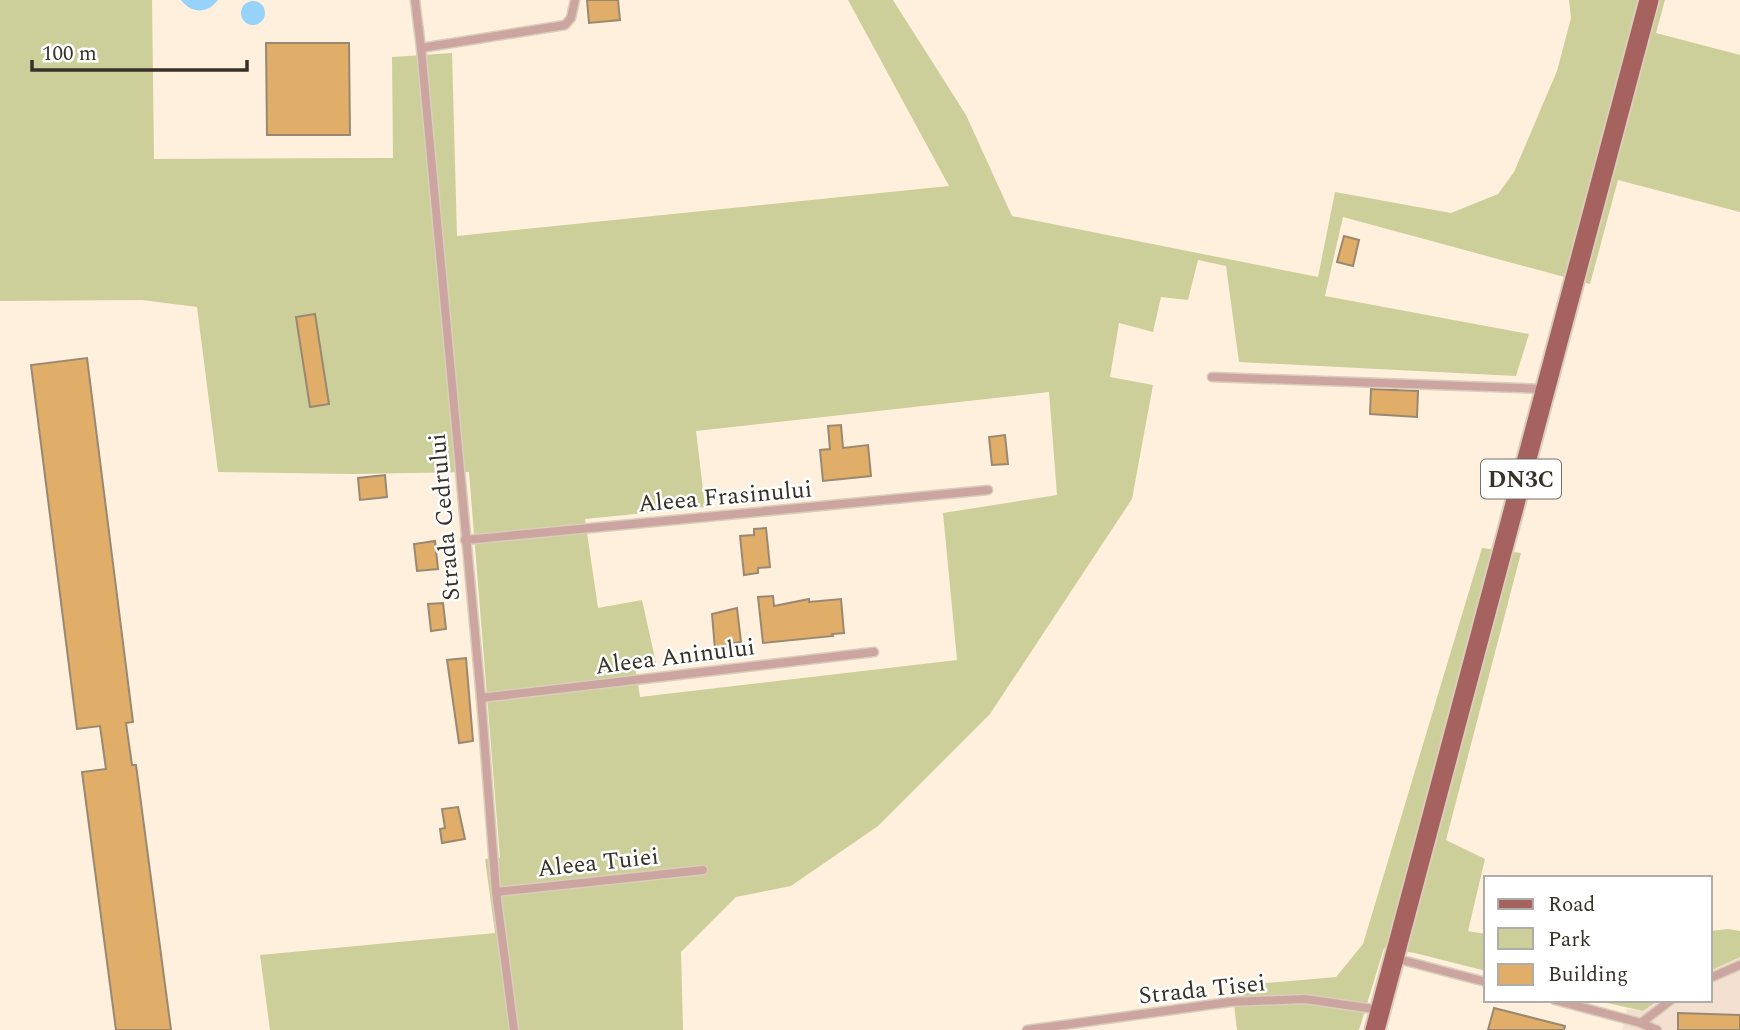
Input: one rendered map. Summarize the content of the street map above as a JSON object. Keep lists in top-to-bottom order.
{
  "streets": {
    "main road": ["DN3C"],
    "lane": [
      "Aleea Frasinului",
      "Strada Cedrului",
      "Aleea Aninului",
      "Aleea Tuiei",
      "Strada Tisei"
    ]
  },
  "crossings": [
    ["DN3C", "Strada Tisei"],
    ["Aleea Frasinului", "Strada Cedrului"],
    ["Strada Cedrului", "Aleea Aninului"],
    ["Strada Cedrului", "Aleea Tuiei"]
  ],
  "legend": ["Road", "Park", "Building"],
  "scale_bar": "100 m"
}
